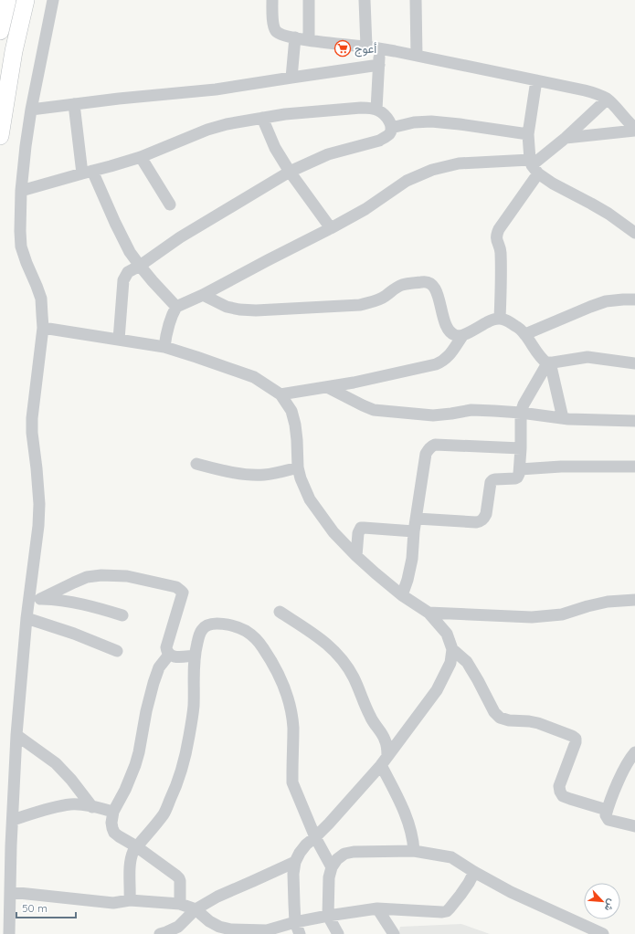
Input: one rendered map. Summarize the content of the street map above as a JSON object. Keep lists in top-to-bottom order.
{
  "places": {
    "supermarket": ["أعوج"]
  },
  "scale_bar": "50 m",
  "north": "bottom right"
}
